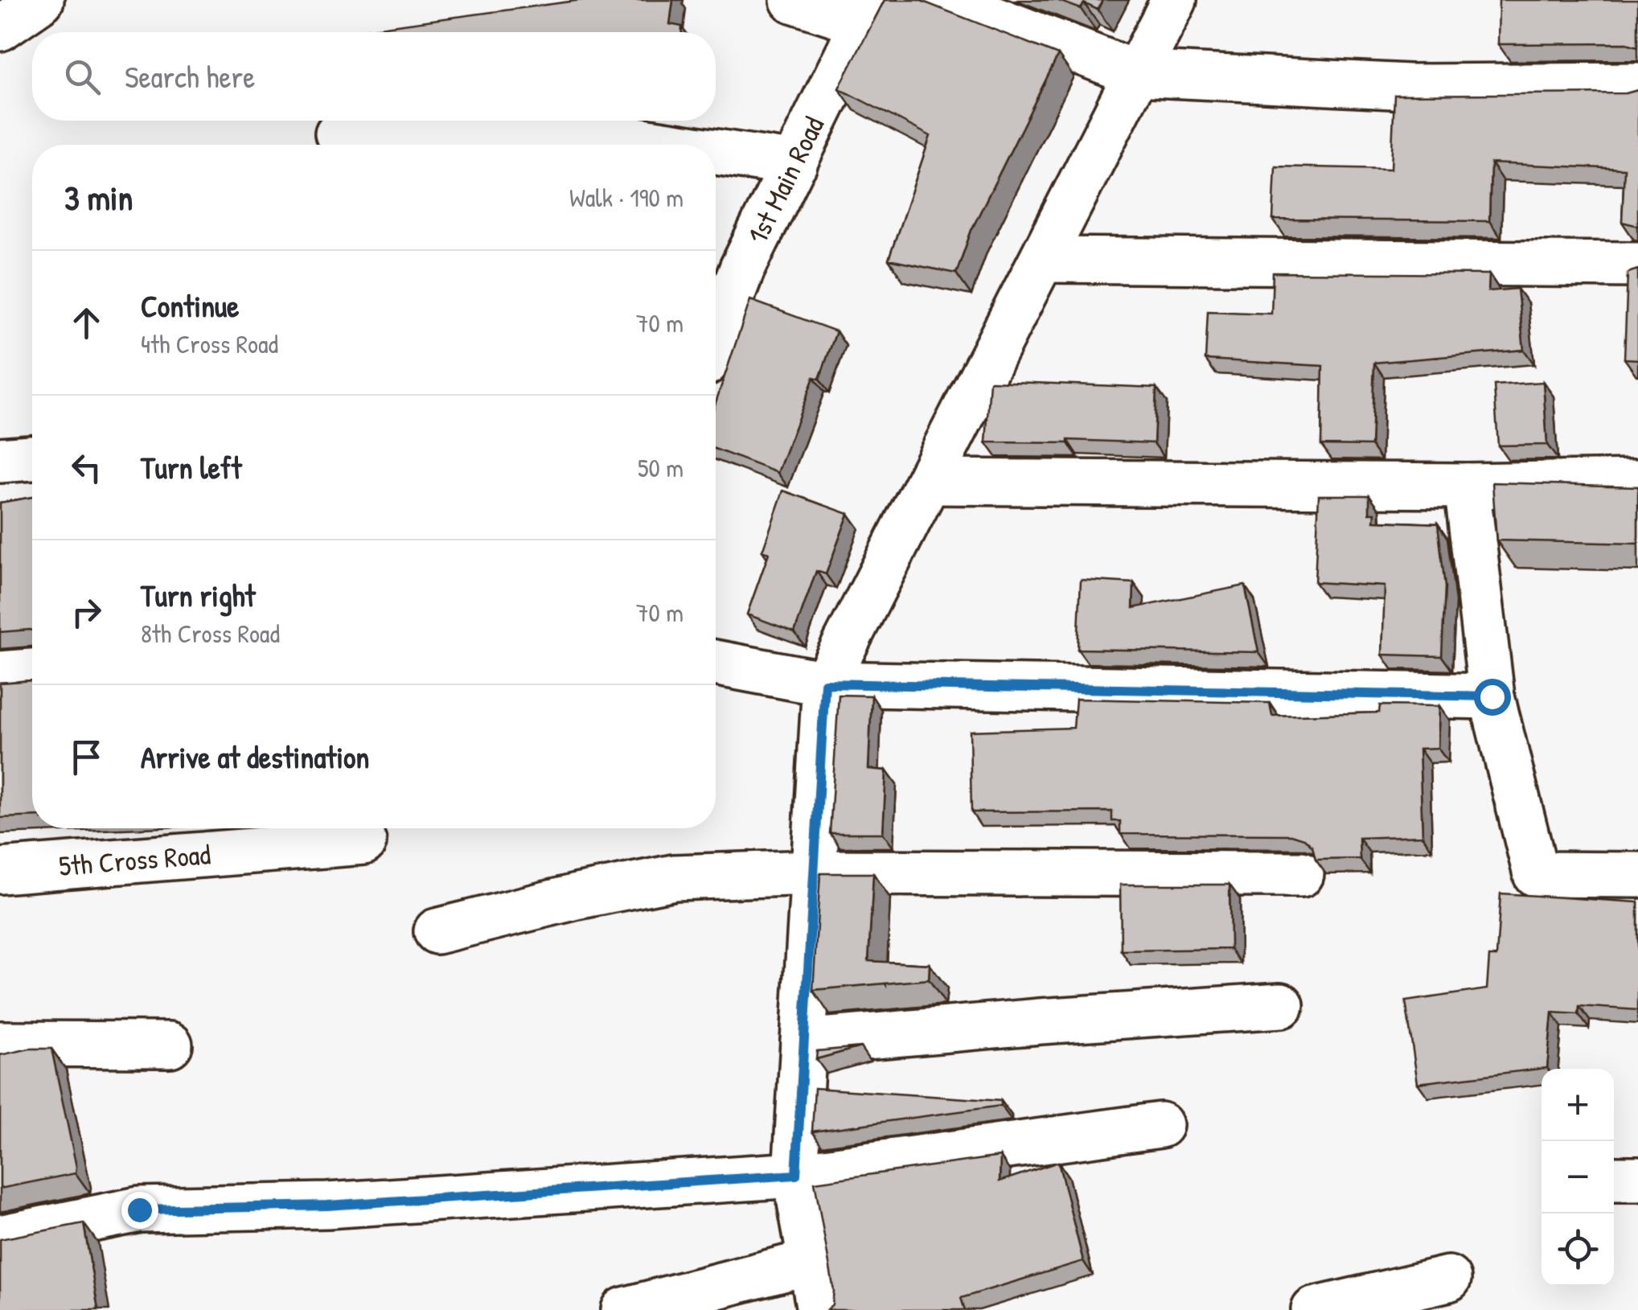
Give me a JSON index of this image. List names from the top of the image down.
{
  "streets": {
    "main road": ["1st Main Road", "5th Cross Road"]
  },
  "page": {
    "search": "Search here",
    "heading": ["3 min", "Walk · 190 m"],
    "list": [
      ["Continue", "4th Cross Road", "70 m"],
      ["Turn left", "50 m"],
      ["Turn right", "8th Cross Road", "70 m"],
      "Arrive at destination"
    ],
    "map_buttons": ["+", "−"]
  }
}
